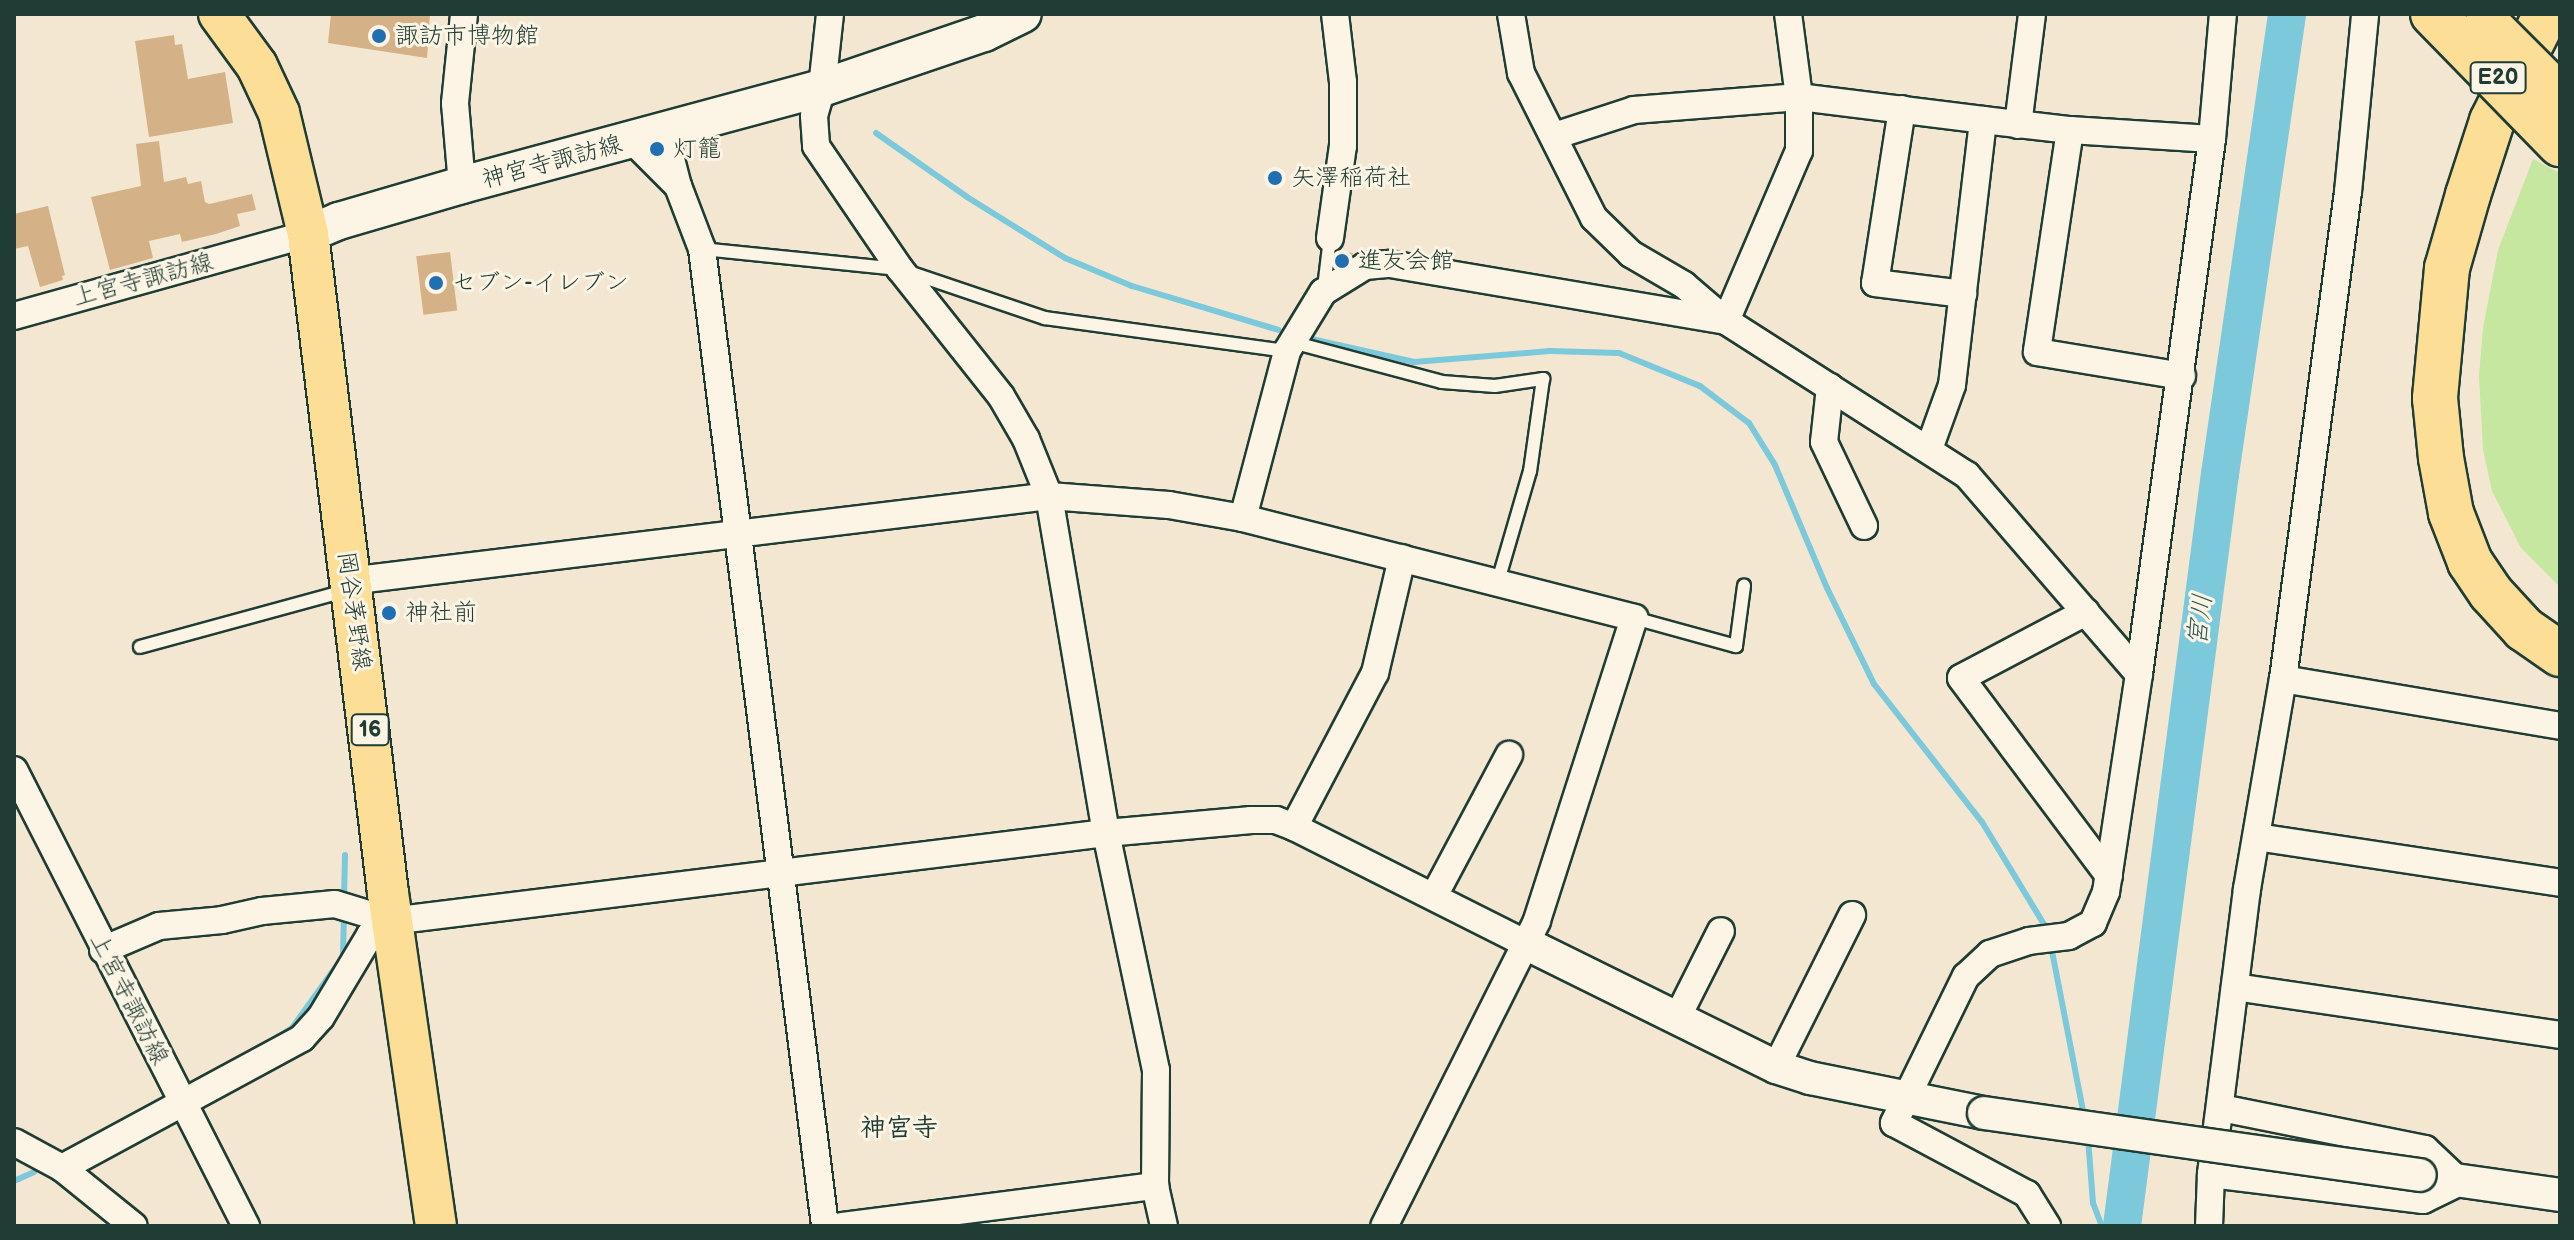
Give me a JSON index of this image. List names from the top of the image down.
{
  "streets": {
    "highway": ["E20"],
    "main road": ["神宮寺諏訪線", "岡谷茅野線", "16"],
    "street": ["上宮寺諏訪線"]
  },
  "crossings": [
    ["神宮寺諏訪線", "上宮寺諏訪線"],
    ["神宮寺諏訪線", "岡谷茅野線"],
    ["上宮寺諏訪線", "岡谷茅野線"]
  ],
  "districts": ["神宮寺"],
  "water": ["宮川"],
  "places": [
    "諏訪市博物館",
    "灯籠",
    "矢澤稲荷社",
    "進友会館",
    "セブン-イレブン",
    "神社前"
  ]
}
